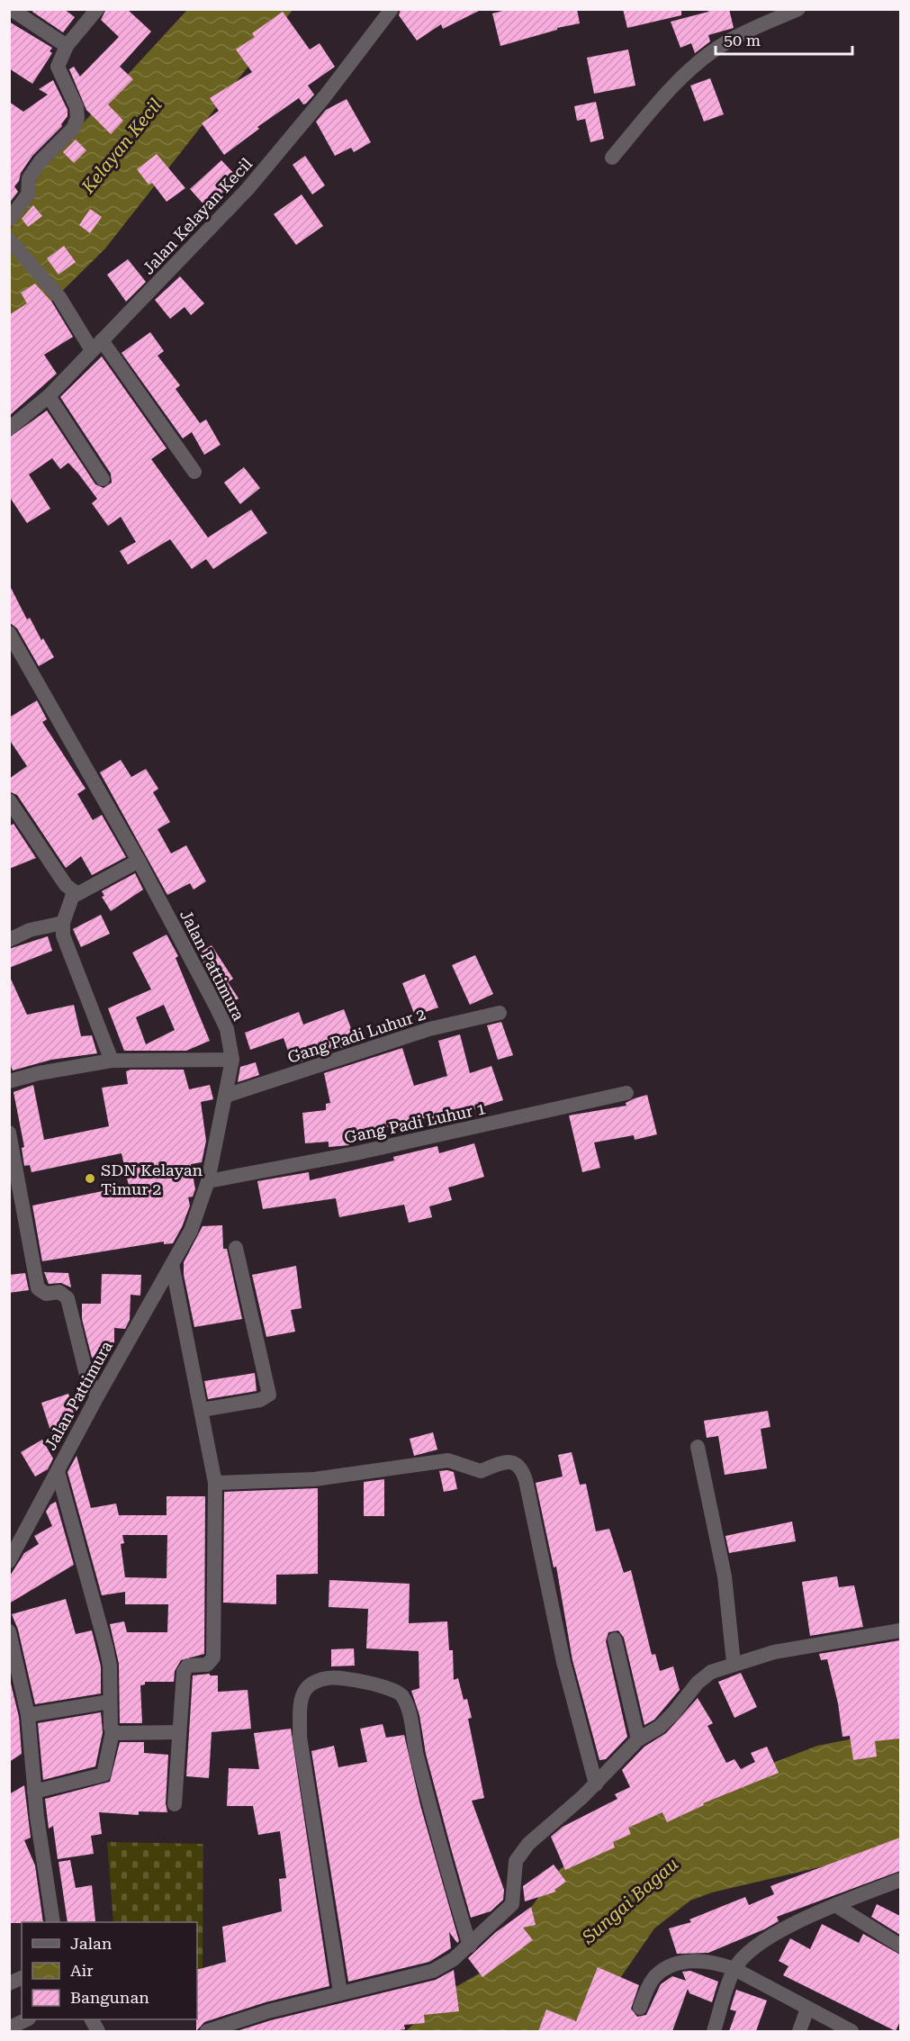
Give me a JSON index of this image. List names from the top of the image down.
{
  "streets": {
    "street": [
      "Jalan Kelayan Kecil",
      "Jalan Pattimura",
      "Gang Padi Luhur 2",
      "Gang Padi Luhur 1"
    ]
  },
  "crossings": [
    ["Jalan Pattimura", "Gang Padi Luhur 2"],
    ["Jalan Pattimura", "Gang Padi Luhur 1"]
  ],
  "water": ["Kelayan Kecil", "Sungai Bagau"],
  "places": ["SDN Kelayan Timur 2"],
  "legend": ["Jalan", "Air", "Bangunan"],
  "scale_bar": "50 m"
}
